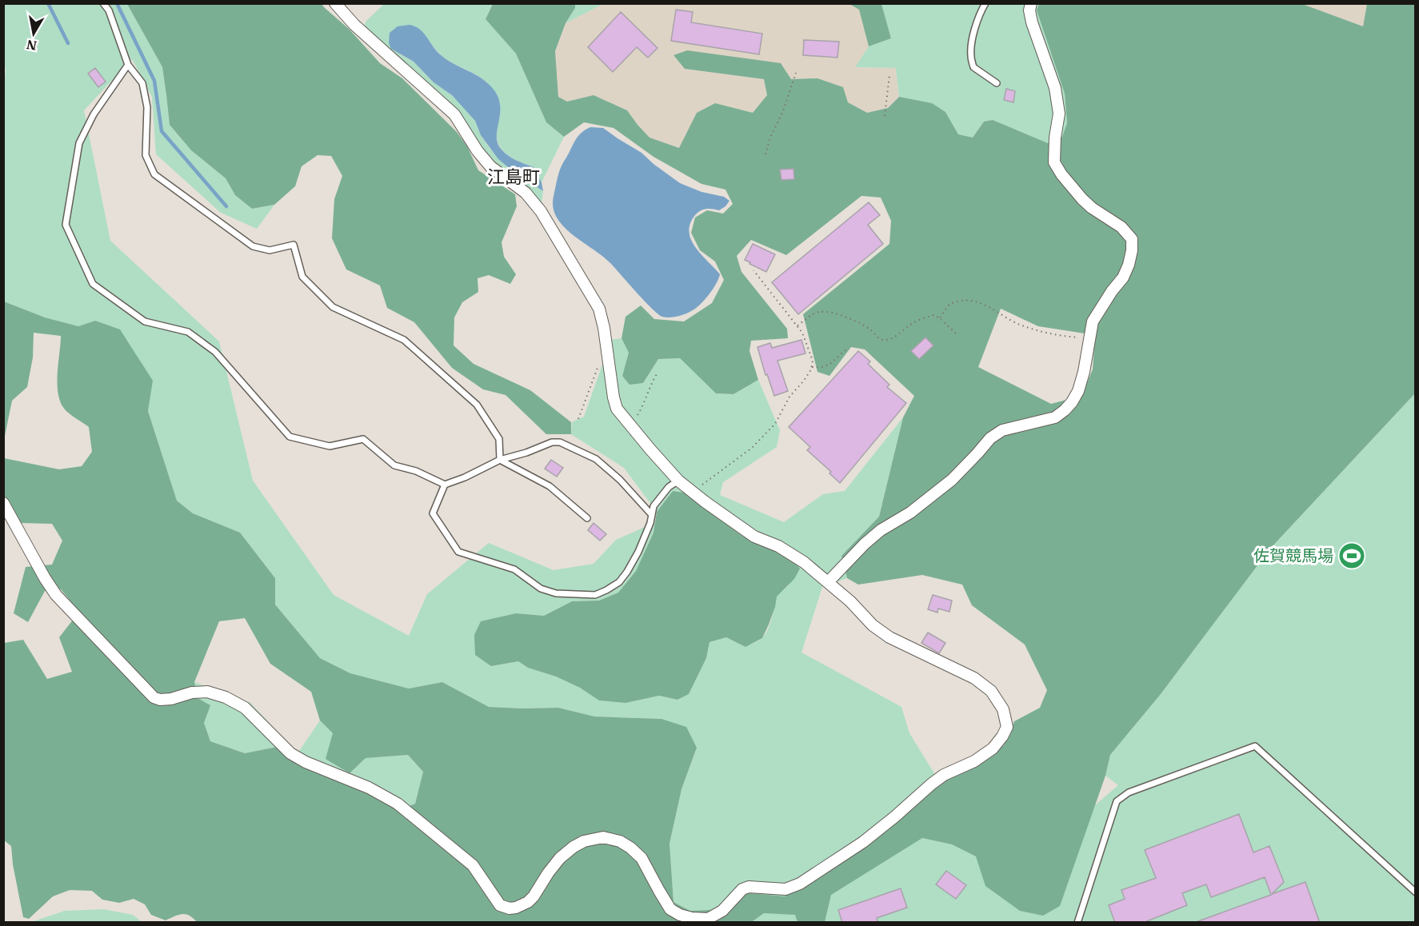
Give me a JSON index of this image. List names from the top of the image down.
{
  "districts": ["江島町"],
  "places": {
    "sports": ["佐賀競馬場"]
  },
  "north": "bottom"
}
